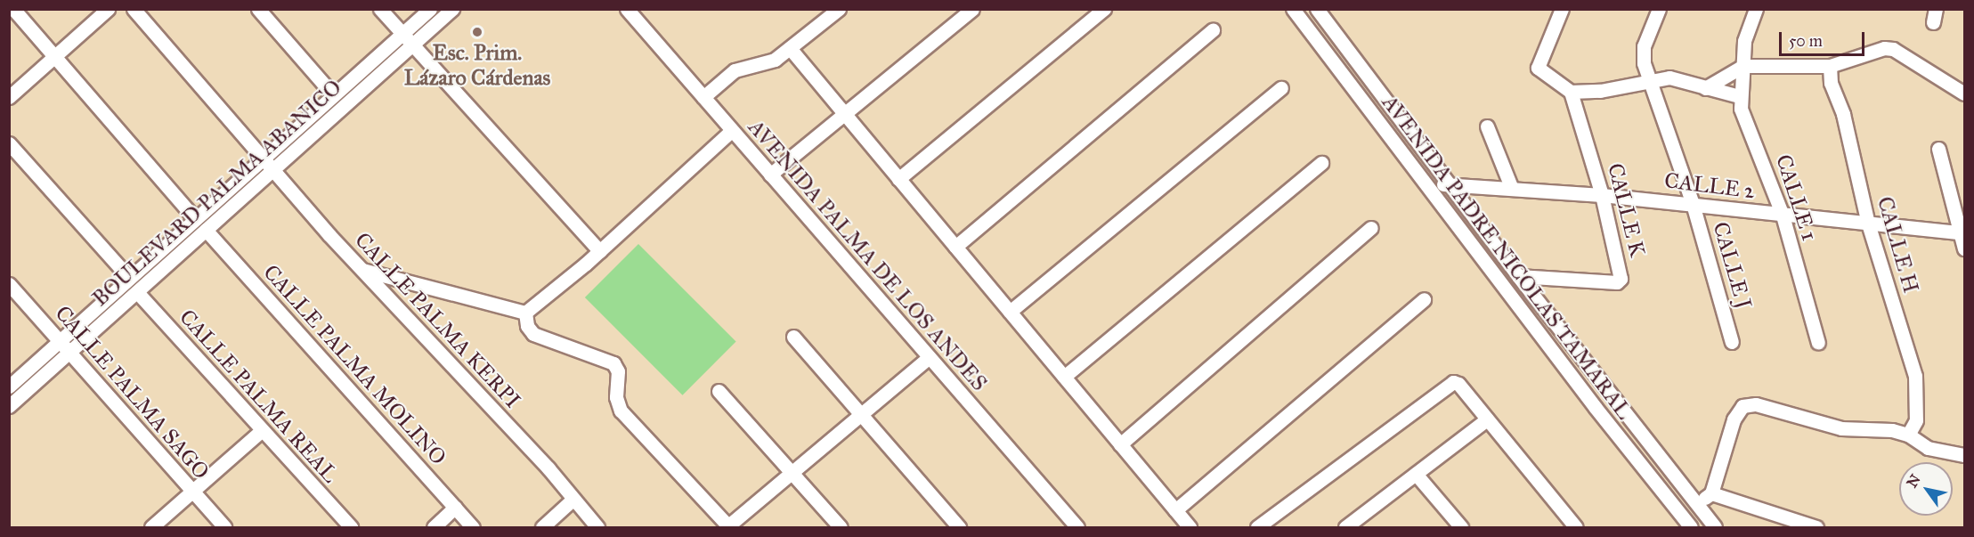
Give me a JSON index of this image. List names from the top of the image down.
{
  "streets": {
    "street": [
      "CALLE 2",
      "BOULEVARD PALMA ABANICO",
      "CALLE 1",
      "CALLE K",
      "CALLE H",
      "AVENIDA PALMA DE LOS ANDES",
      "AVENIDA PADRE NICOLAS TAMARAL",
      "CALLE J",
      "CALLE PALMA KERPI",
      "CALLE PALMA MOLINO",
      "CALLE PALMA SAGO",
      "CALLE PALMA REAL"
    ]
  },
  "crossings": [
    ["CALLE 2", "CALLE 1"],
    ["CALLE 2", "CALLE K"],
    ["CALLE 2", "CALLE H"],
    ["CALLE 2", "AVENIDA PADRE NICOLAS TAMARAL"],
    ["CALLE 2", "CALLE J"],
    ["BOULEVARD PALMA ABANICO", "CALLE PALMA KERPI"],
    ["BOULEVARD PALMA ABANICO", "CALLE PALMA MOLINO"],
    ["BOULEVARD PALMA ABANICO", "CALLE PALMA SAGO"],
    ["BOULEVARD PALMA ABANICO", "CALLE PALMA REAL"],
    ["CALLE K", "AVENIDA PADRE NICOLAS TAMARAL"]
  ],
  "places": ["Esc. Prim. Lázaro Cárdenas"],
  "scale_bar": "50 m",
  "north": "top left"
}
